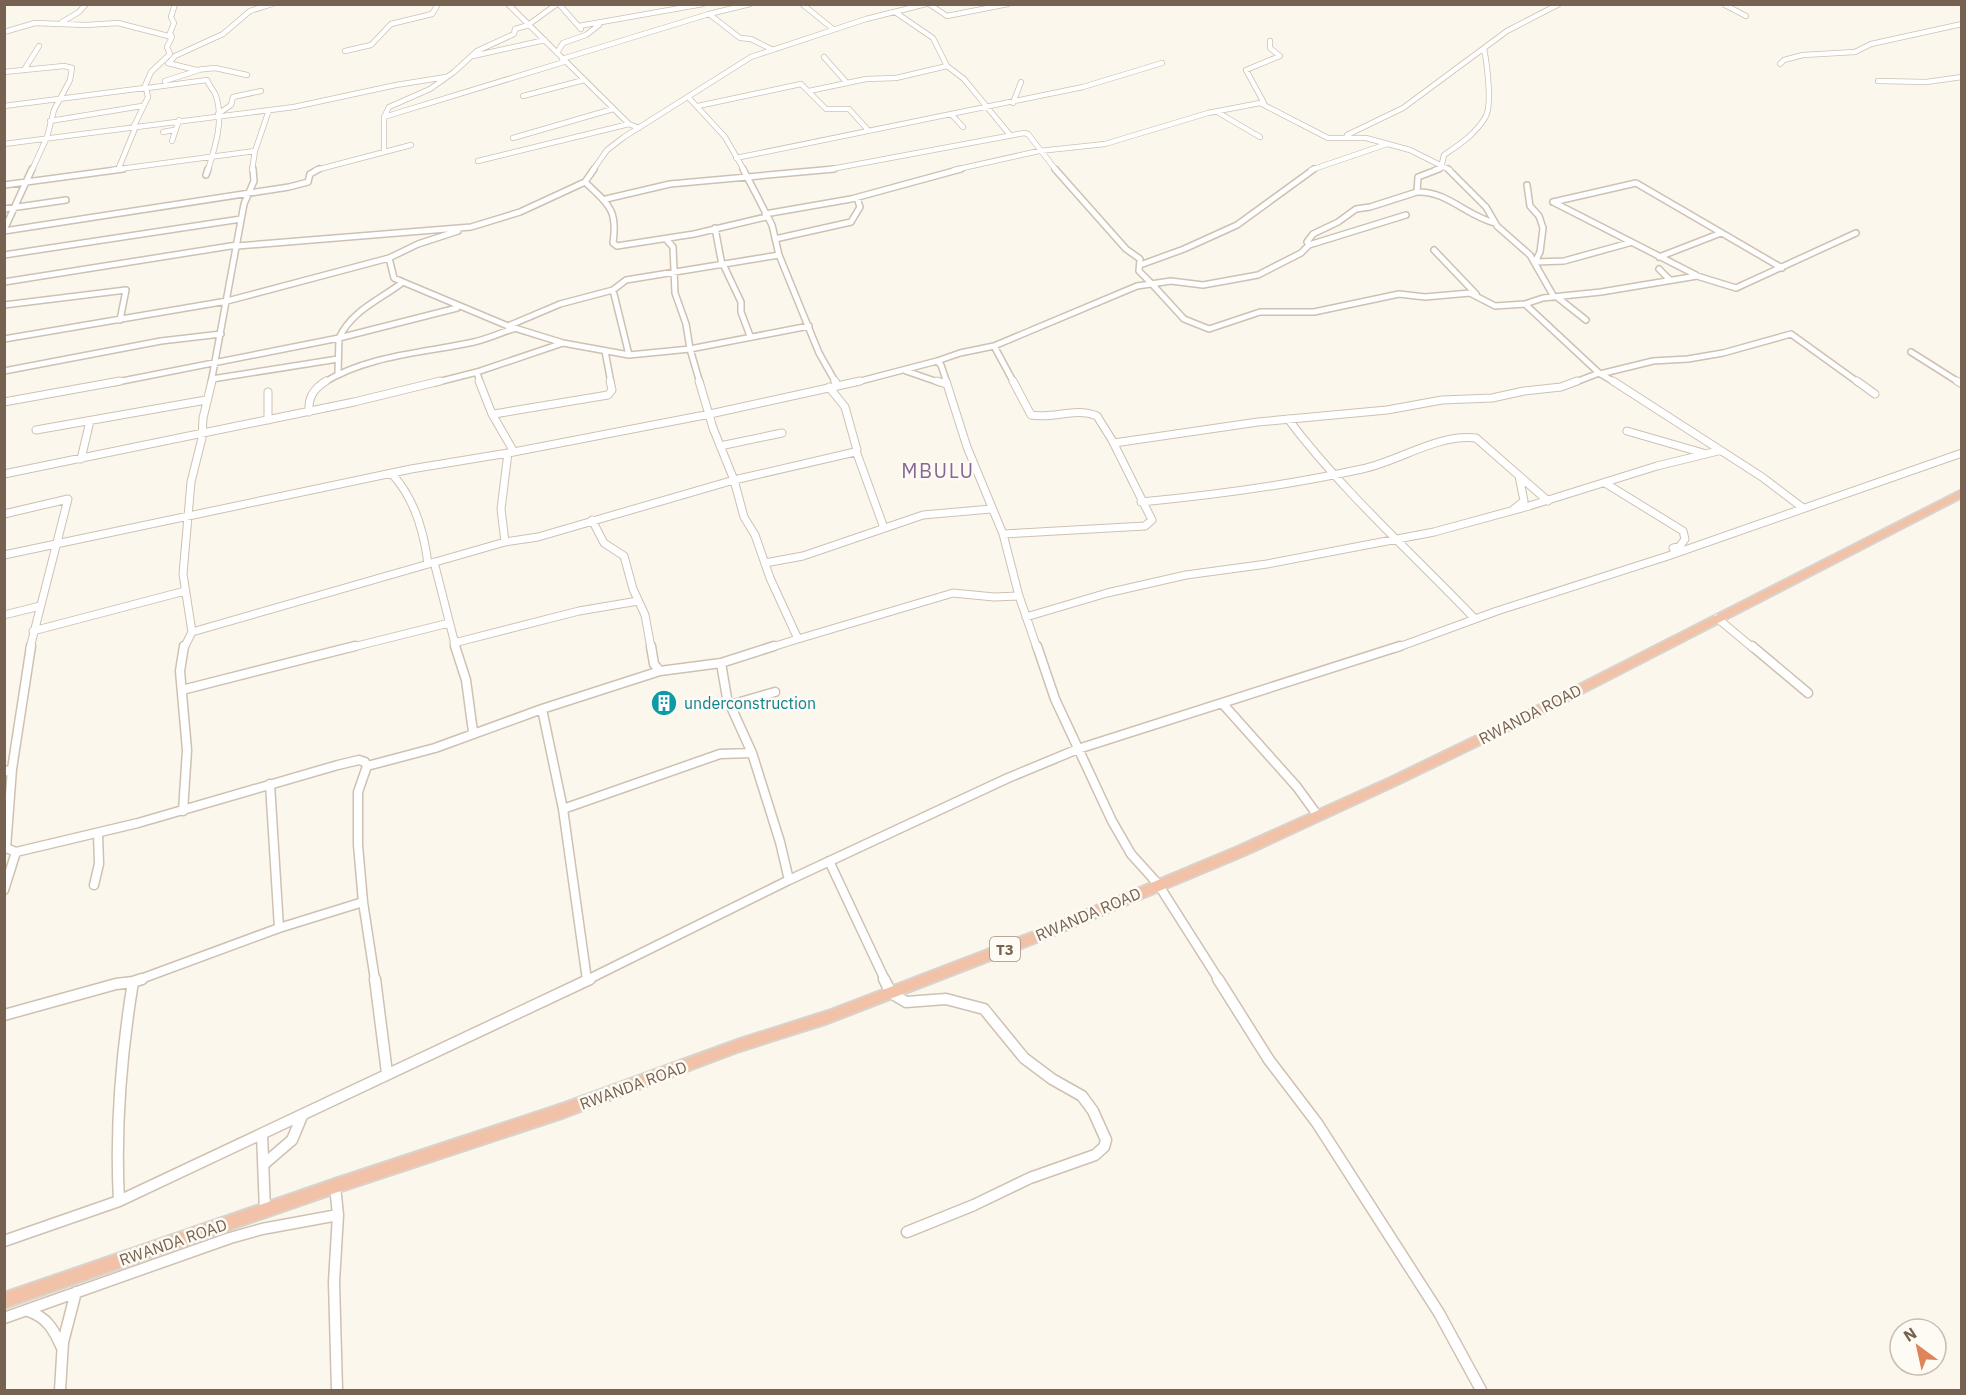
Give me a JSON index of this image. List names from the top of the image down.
{
  "streets": {
    "highway": ["RWANDA ROAD", "T3"]
  },
  "districts": ["MBULU"],
  "places": {
    "building": ["underconstruction"]
  },
  "north": "top left"
}
